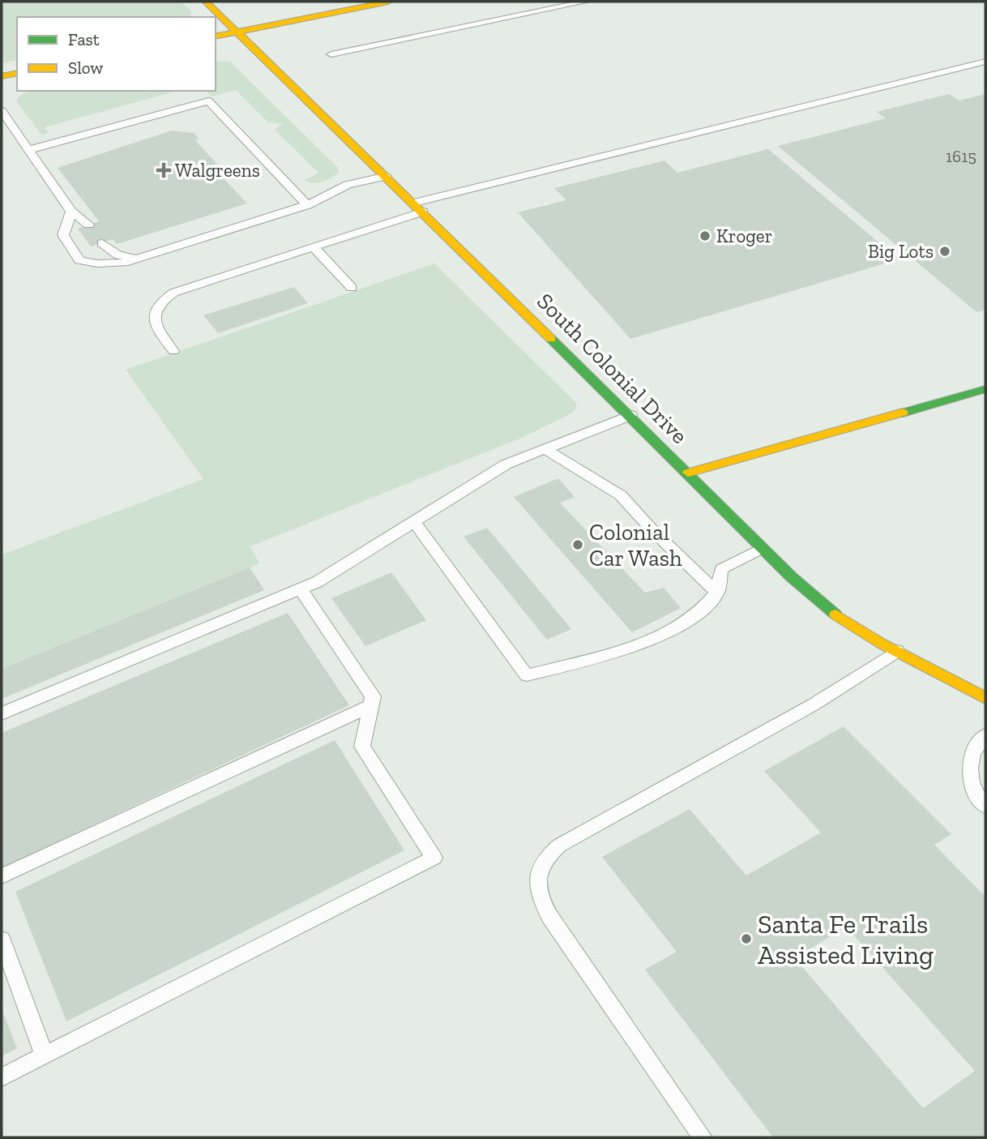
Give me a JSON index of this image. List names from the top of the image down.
{
  "streets": {
    "street": ["South Colonial Drive"]
  },
  "places": {
    "health": ["Walgreens"],
    "other": [
      "Kroger",
      "Big Lots",
      "Colonial Car Wash",
      "Santa Fe Trails Assisted Living"
    ]
  },
  "house_numbers": ["1615"],
  "legend": ["Fast", "Slow"]
}
